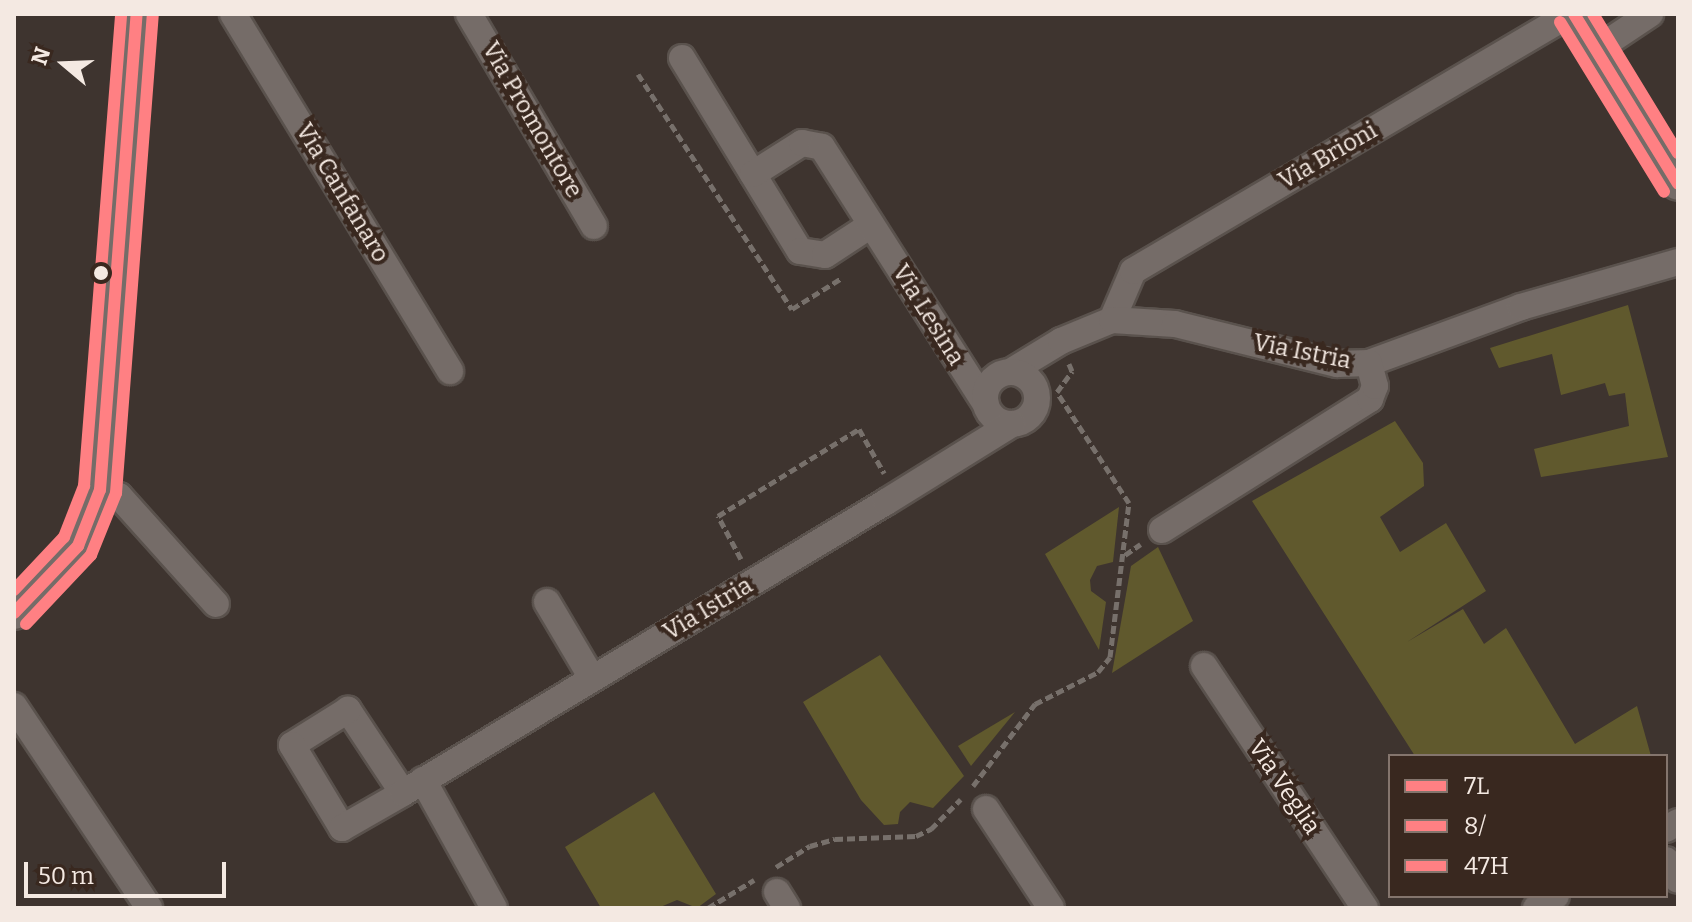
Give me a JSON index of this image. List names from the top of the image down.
{
  "streets": {
    "street": [
      "Via Promontore",
      "Via Brioni",
      "Via Canfanaro",
      "Via Lesina",
      "Via Istria",
      "Via Veglia"
    ]
  },
  "crossings": [
    ["Via Brioni", "Via Istria"],
    ["Via Lesina", "Via Istria"]
  ],
  "lines": ["transit line 7L", "transit line 47H", "transit line 8/"],
  "legend": ["7L", "8/", "47H"],
  "scale_bar": "50 m",
  "north": "left"
}
